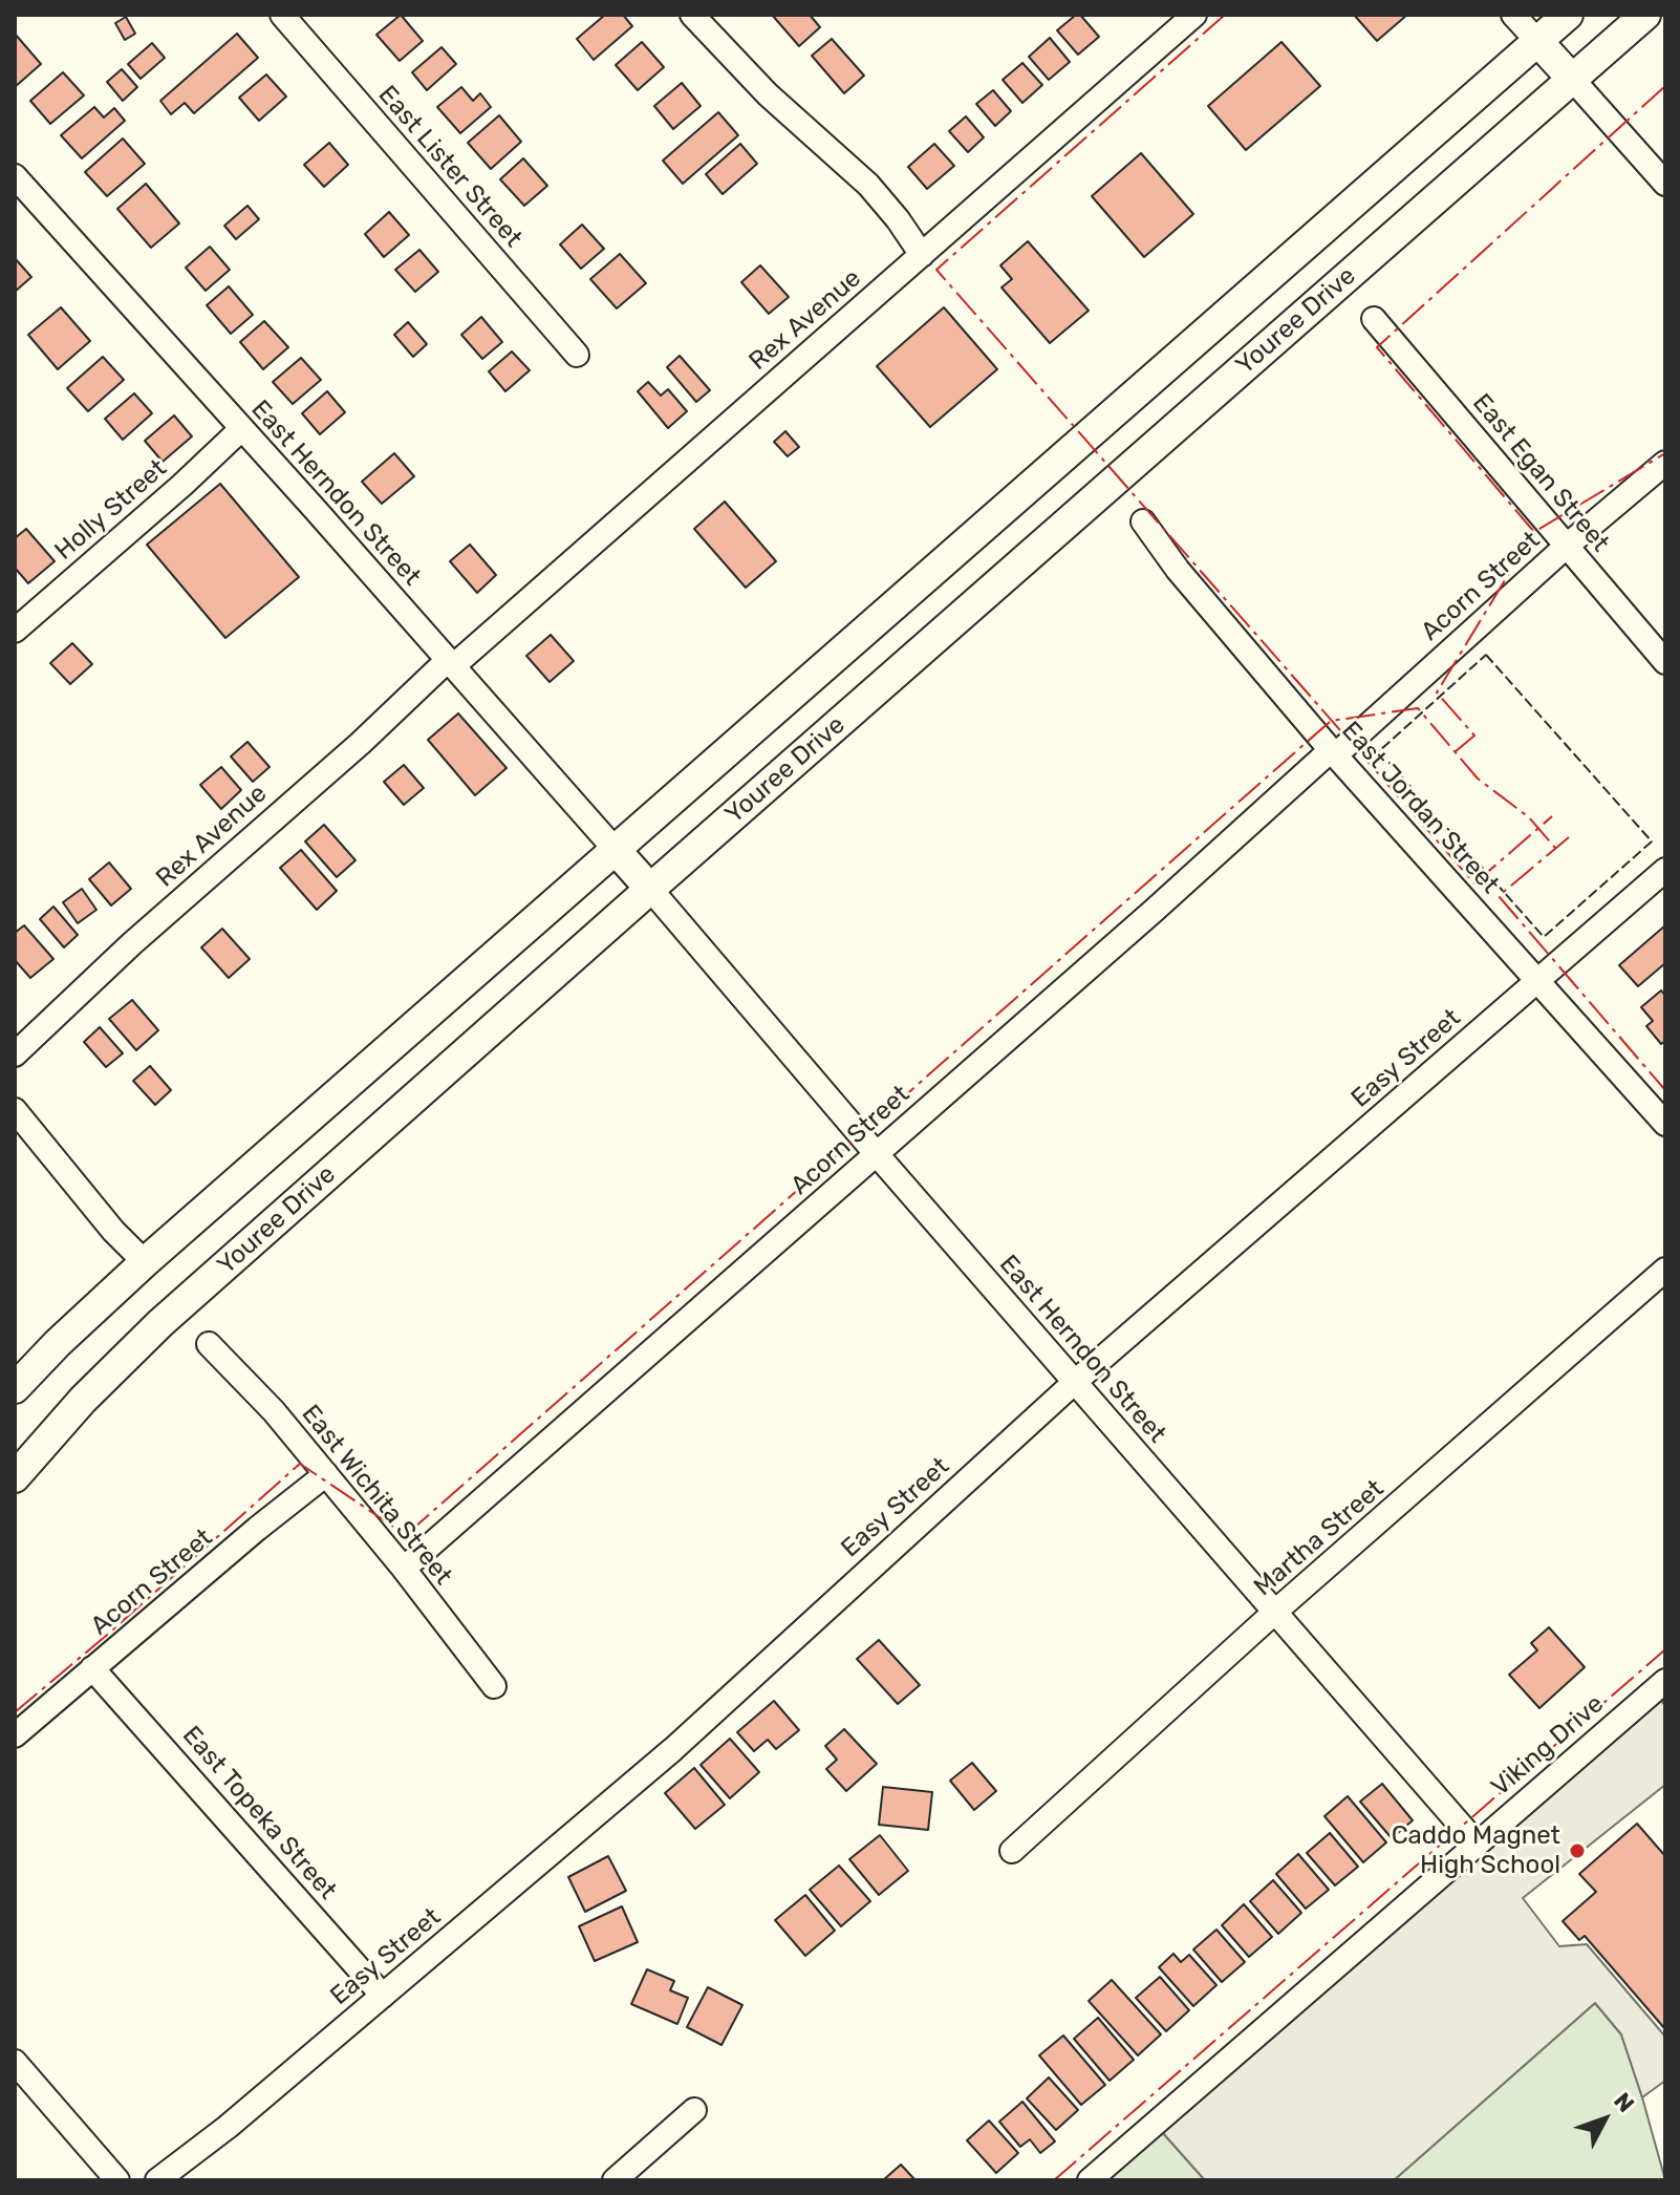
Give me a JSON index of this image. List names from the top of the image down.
{
  "streets": {
    "main road": ["Youree Drive"],
    "street": [
      "East Lister Street",
      "Rex Avenue",
      "East Egan Street",
      "East Herndon Street",
      "Holly Street",
      "Acorn Street",
      "East Jordan Street",
      "Easy Street",
      "East Wichita Street",
      "Martha Street",
      "Viking Drive",
      "East Topeka Street"
    ]
  },
  "crossings": [
    ["Rex Avenue", "East Herndon Street"],
    ["Youree Drive", "East Herndon Street"],
    ["East Egan Street", "Acorn Street"],
    ["East Herndon Street", "Holly Street"],
    ["East Herndon Street", "Acorn Street"],
    ["East Herndon Street", "Easy Street"],
    ["East Herndon Street", "Martha Street"],
    ["East Herndon Street", "Viking Drive"],
    ["Acorn Street", "East Jordan Street"],
    ["Acorn Street", "East Wichita Street"],
    ["Acorn Street", "East Topeka Street"],
    ["East Jordan Street", "Easy Street"],
    ["Easy Street", "East Topeka Street"]
  ],
  "places": ["Caddo Magnet High School"],
  "north": "top right"
}
